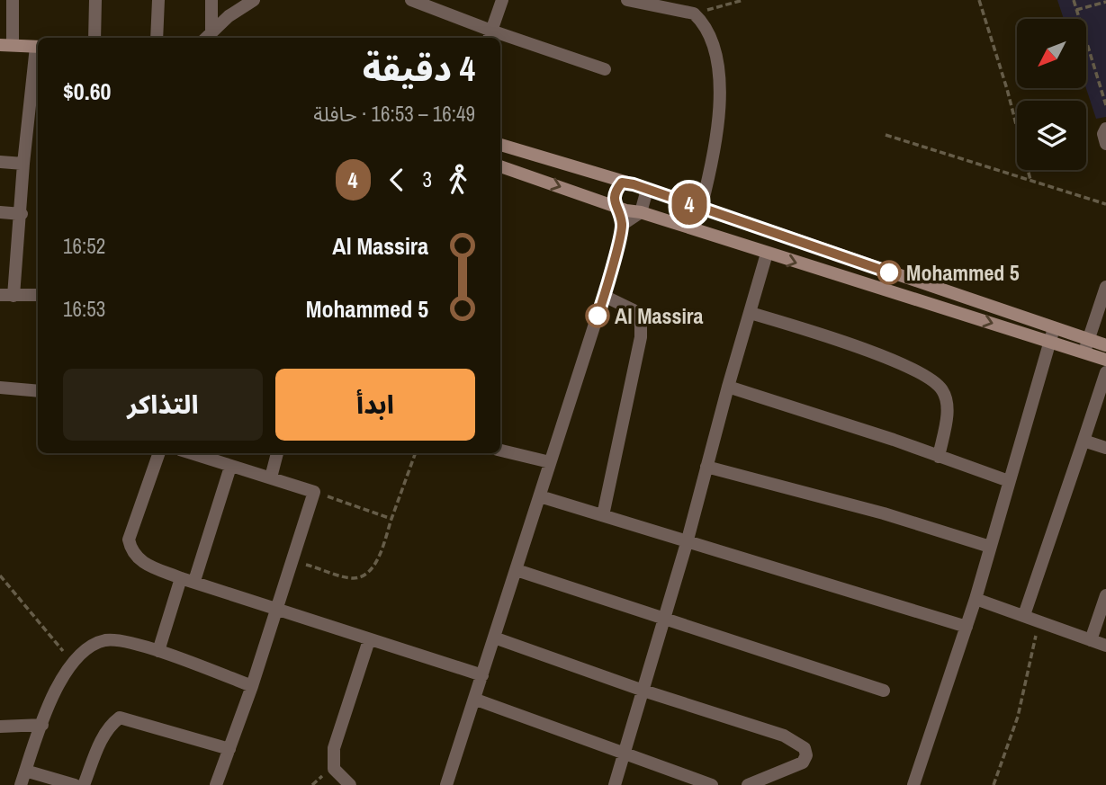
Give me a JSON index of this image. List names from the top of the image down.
{
  "places": ["Mohammed 5", "Al Massira"],
  "lines": ["bus line 4"],
  "north": "bottom left",
  "page": {
    "on_map": "4",
    "heading": ["4 دقيقة", "16:49 – 16:53 · حافلة", "$0.60"],
    "legs": ["3", "4"],
    "list": [
      {
        "name": "Al Massira",
        "value": "16:52"
      },
      {
        "name": "Mohammed 5",
        "value": "16:53"
      }
    ],
    "buttons": ["ابدأ", "التذاكر"]
  }
}
